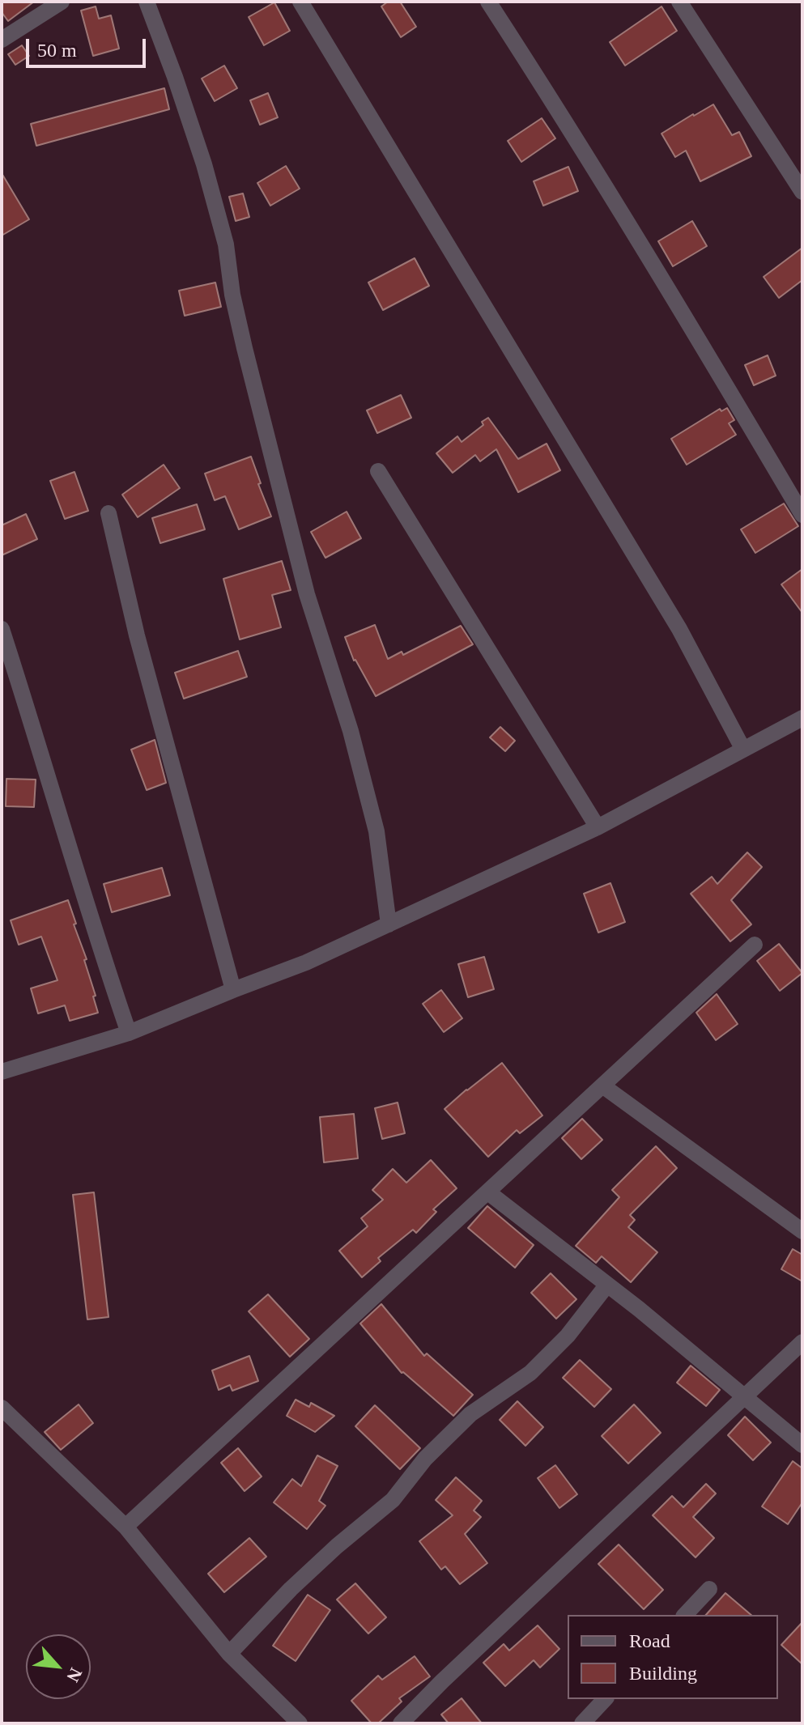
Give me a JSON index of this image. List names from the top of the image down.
{
  "legend": ["Road", "Building"],
  "scale_bar": "50 m",
  "north": "bottom right"
}
